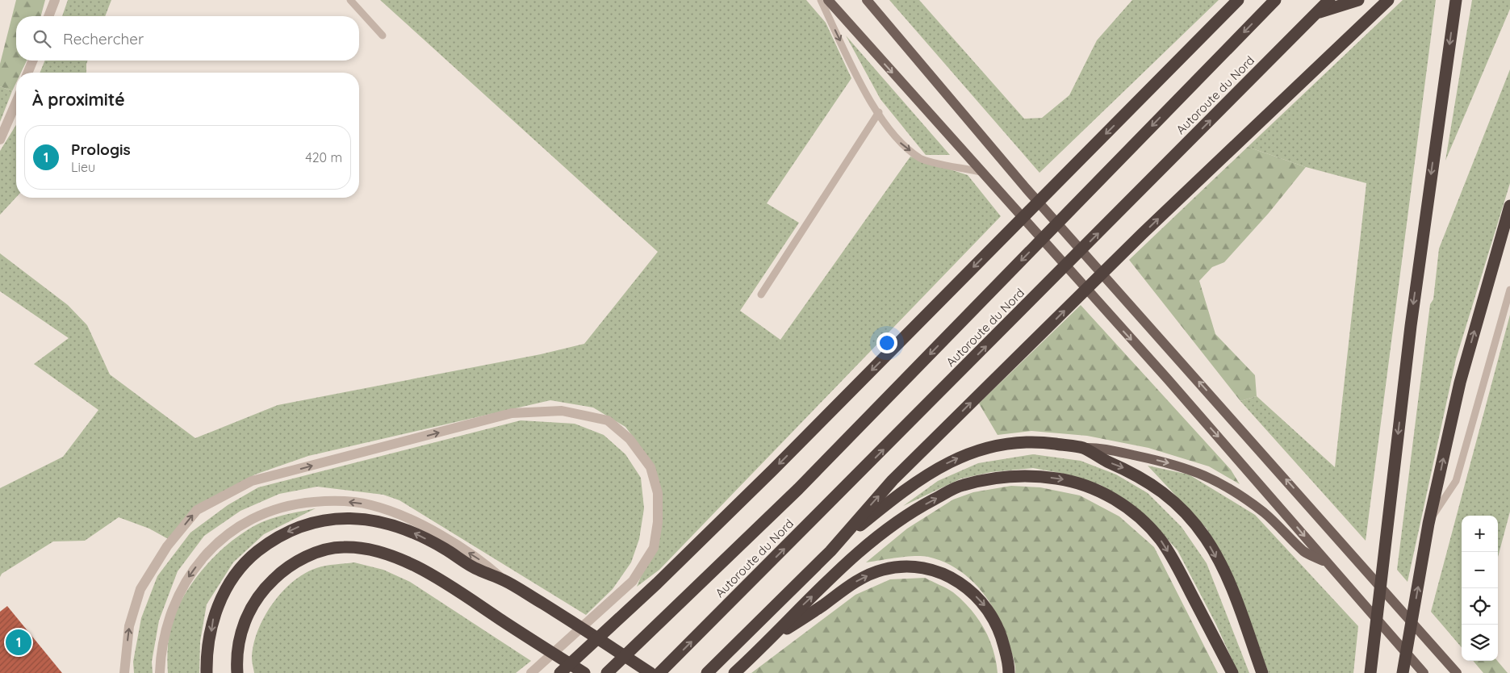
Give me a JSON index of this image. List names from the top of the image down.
{
  "streets": {
    "highway": ["Autoroute du Nord"]
  },
  "page": {
    "search": "Rechercher",
    "heading": "À proximité",
    "list": [
      {
        "mark": "1",
        "name": "Prologis",
        "note": "Lieu",
        "value": "420 m"
      }
    ],
    "map_buttons": ["+", "−"],
    "pins": "1"
  }
}
